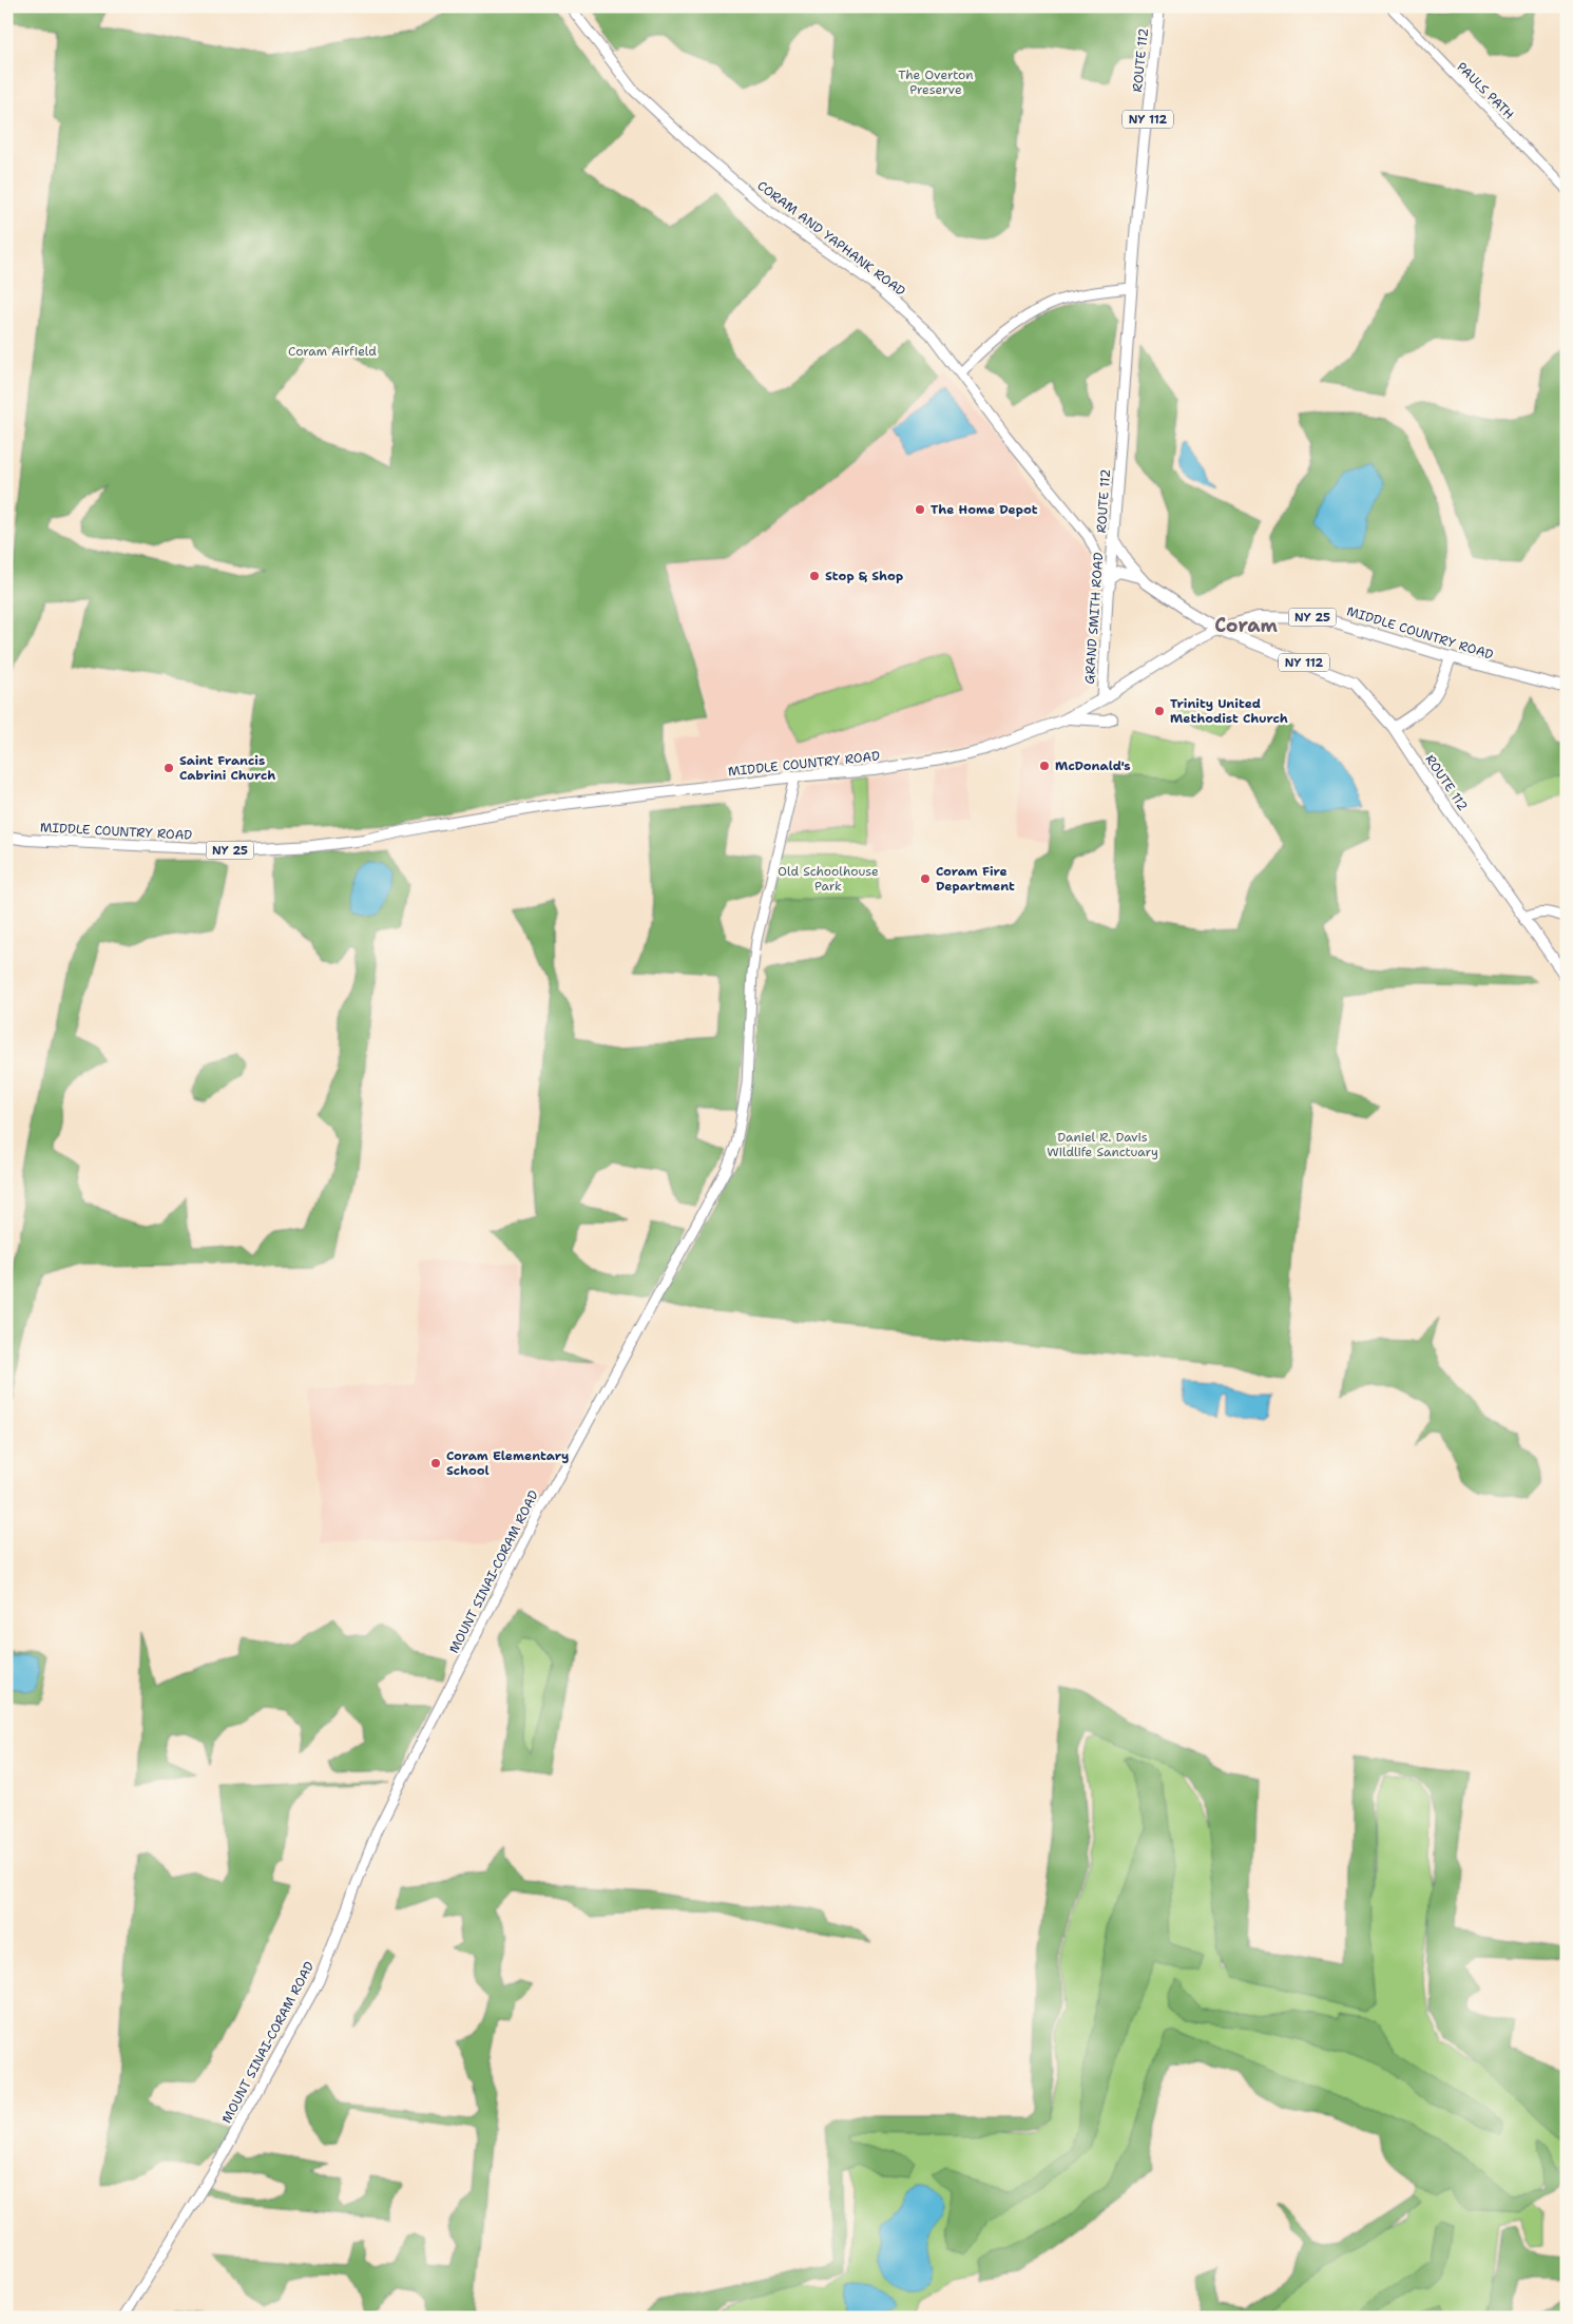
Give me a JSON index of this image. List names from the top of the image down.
{
  "streets": {
    "main road": [
      "ROUTE 112",
      "NY 112",
      "CORAM AND YAPHANK ROAD",
      "NY 25",
      "GRAND SMITH ROAD",
      "MIDDLE COUNTRY ROAD",
      "MOUNT SINAI-CORAM ROAD"
    ],
    "street": ["PAULS PATH"]
  },
  "crossings": [
    ["ROUTE 112", "GRAND SMITH ROAD"],
    ["ROUTE 112", "MIDDLE COUNTRY ROAD"],
    ["CORAM AND YAPHANK ROAD", "GRAND SMITH ROAD"],
    ["GRAND SMITH ROAD", "MIDDLE COUNTRY ROAD"],
    ["MIDDLE COUNTRY ROAD", "MOUNT SINAI-CORAM ROAD"]
  ],
  "districts": ["Coram"],
  "parks": [
    "The Overton Preserve",
    "Coram Airfield",
    "Old Schoolhouse Park",
    "Daniel R. Davis Wildlife Sanctuary"
  ],
  "places": [
    "The Home Depot",
    "Stop & Shop",
    "Trinity United Methodist Church",
    "McDonald's",
    "Saint Francis Cabrini Church",
    "Coram Fire Department",
    "Coram Elementary School"
  ]
}
